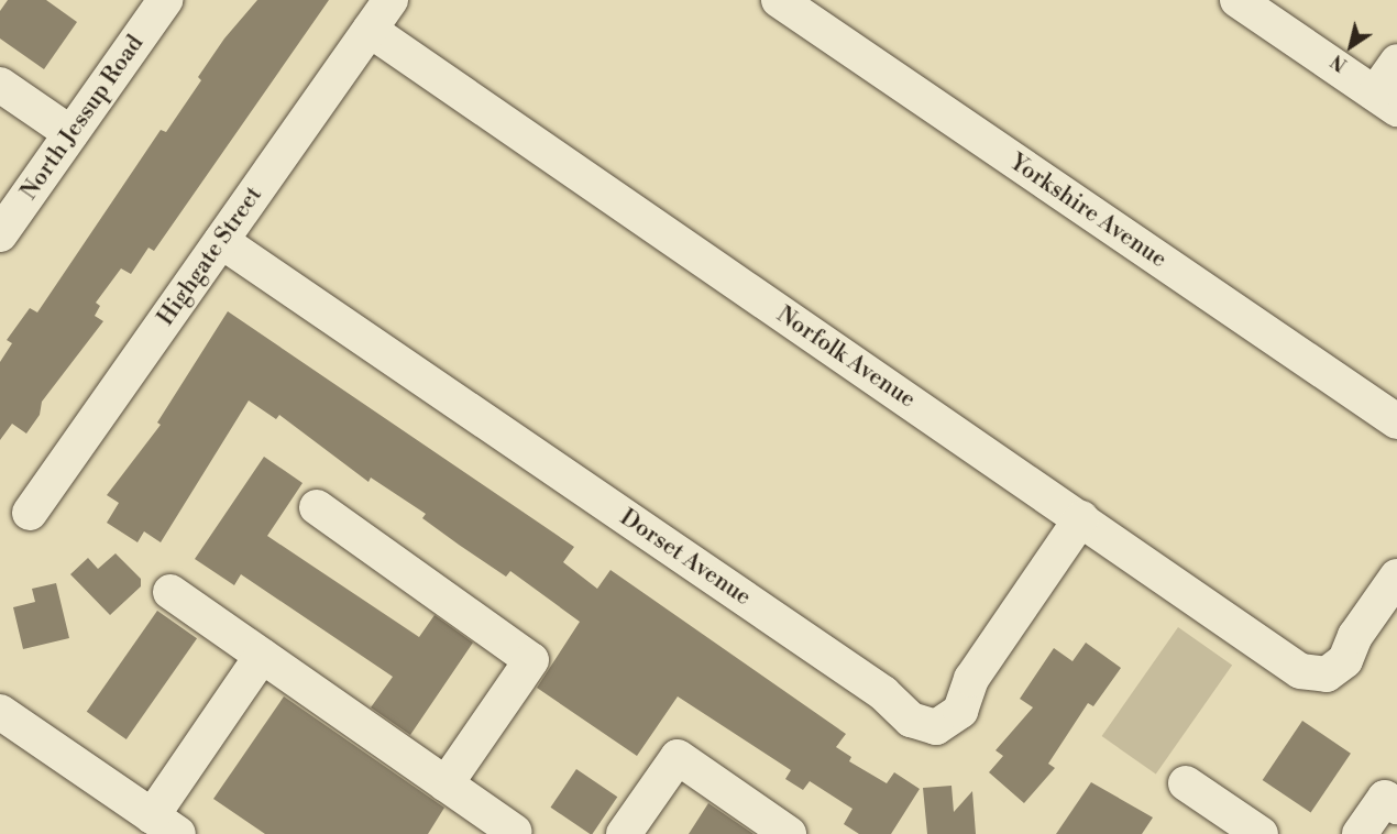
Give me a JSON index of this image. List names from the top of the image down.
{
  "streets": {
    "street": [
      "North Jessup Road",
      "Yorkshire Avenue",
      "Highgate Street",
      "Norfolk Avenue",
      "Dorset Avenue"
    ]
  },
  "crossings": [
    ["Highgate Street", "Norfolk Avenue"],
    ["Highgate Street", "Dorset Avenue"],
    ["Norfolk Avenue", "Dorset Avenue"]
  ],
  "north": "bottom left"
}
